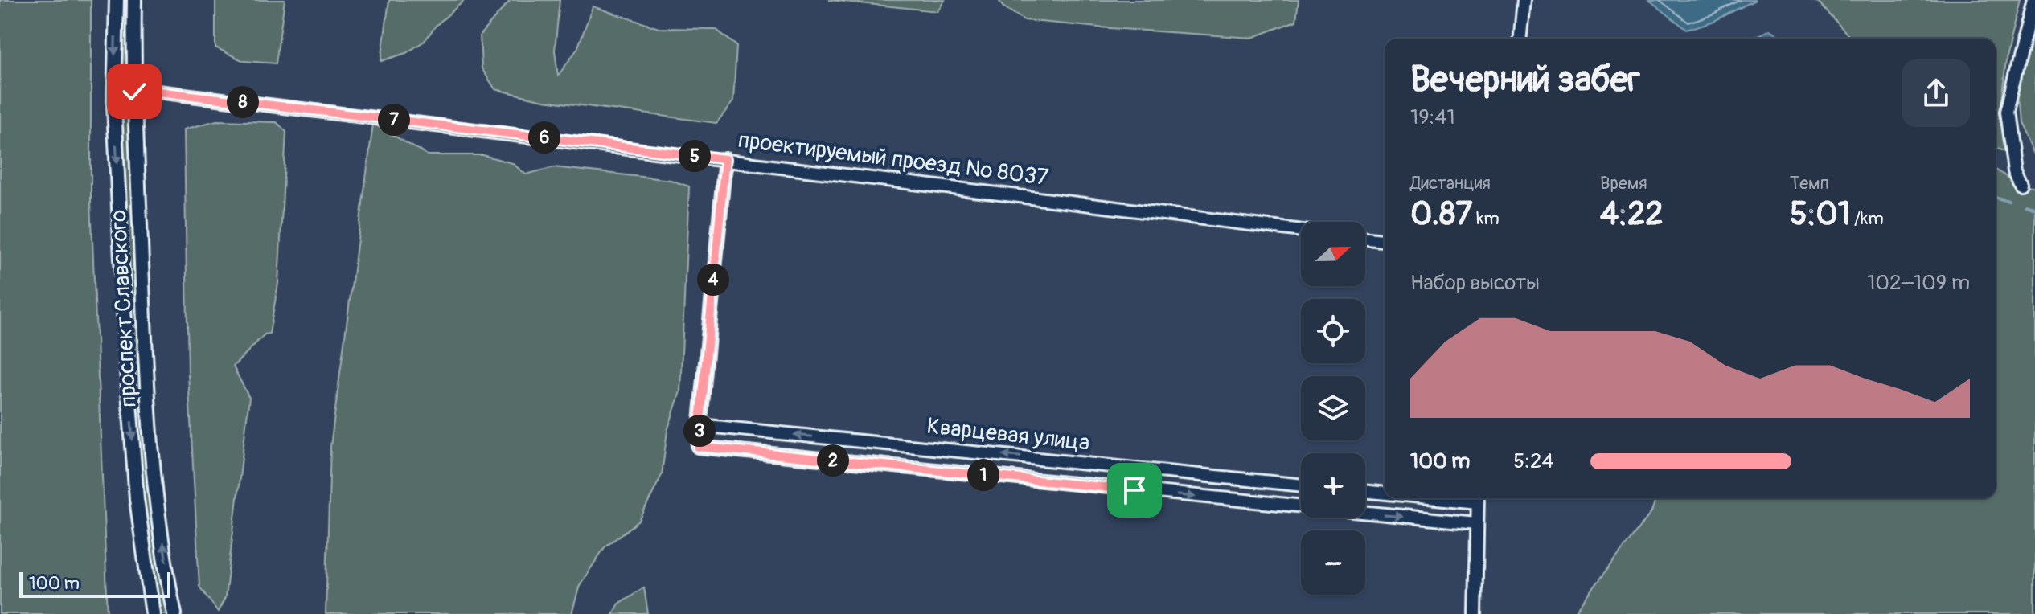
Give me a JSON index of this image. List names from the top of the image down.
{
  "streets": {
    "main road": ["проспект Славского"],
    "street": ["проектируемый проезд № 8037", "Кварцевая улица"]
  },
  "crossings": [
    ["проектируемый проезд № 8037", "проспект Славского"]
  ],
  "scale_bar": "100 m",
  "north": "right",
  "page": {
    "heading": ["Вечерний забег", "19:41"],
    "pins": [
      "8",
      "7",
      "6",
      "5",
      "4",
      "3",
      "2",
      "1"
    ],
    "stats": [
      ["Дистанция", "0.87 km"],
      ["Время", "4:22"],
      ["Темп", "5:01 /km"]
    ],
    "map_buttons": ["+", "−"],
    "chart": ["Набор высоты", "102–109 m"],
    "list": [
      {
        "name": "100 m",
        "note": "5:24"
      }
    ],
    "scale": "100 m"
  }
}
